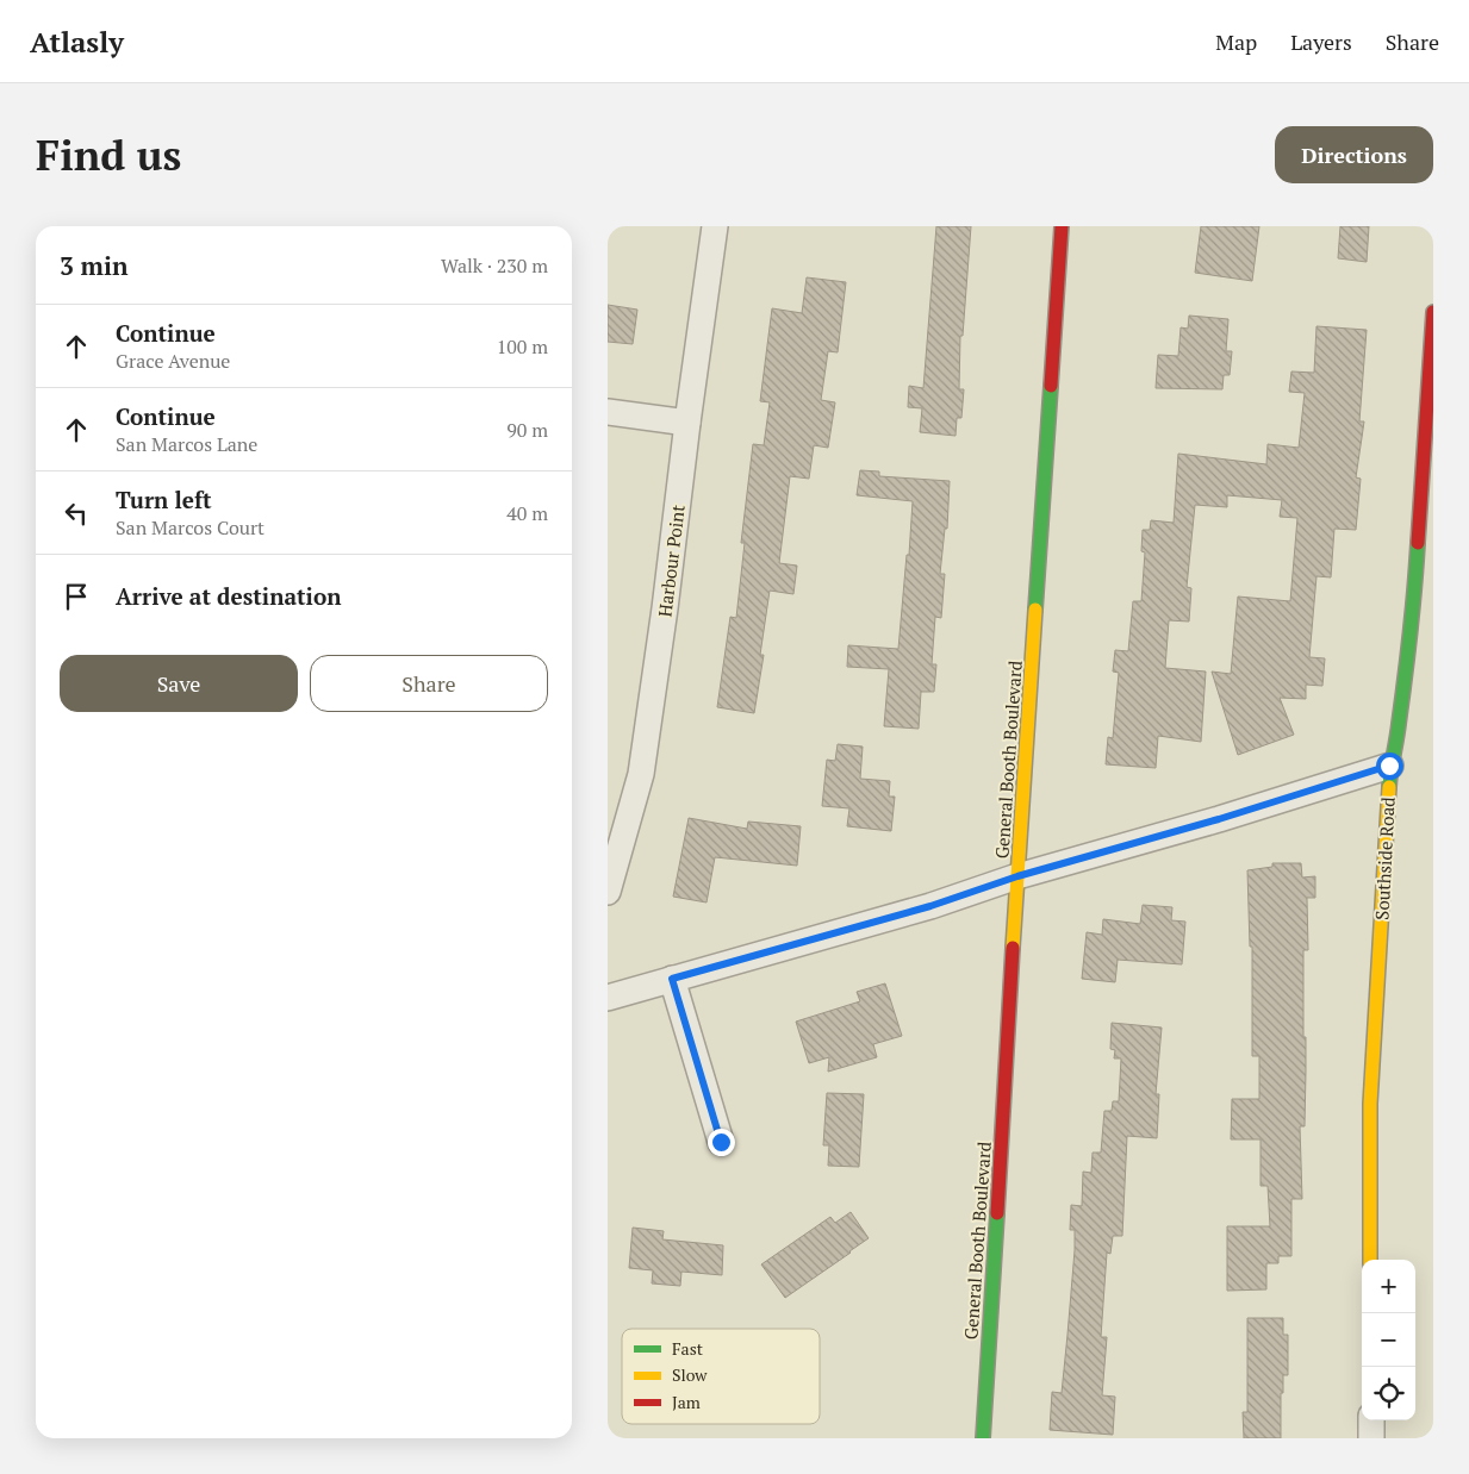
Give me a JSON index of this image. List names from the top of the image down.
{
  "streets": {
    "main road": ["General Booth Boulevard", "Southside Road"],
    "street": ["Harbour Point"]
  },
  "legend": ["Fast", "Slow", "Jam"],
  "page": {
    "header": "Atlasly",
    "nav": ["Map", "Layers", "Share"],
    "buttons": [
      "Directions",
      ["Save", "Share"]
    ],
    "title": "Find us",
    "heading": ["3 min", "Walk · 230 m"],
    "list": [
      ["Continue", "Grace Avenue", "100 m"],
      ["Continue", "San Marcos Lane", "90 m"],
      ["Turn left", "San Marcos Court", "40 m"],
      "Arrive at destination"
    ],
    "map_buttons": ["+", "−"]
  }
}
